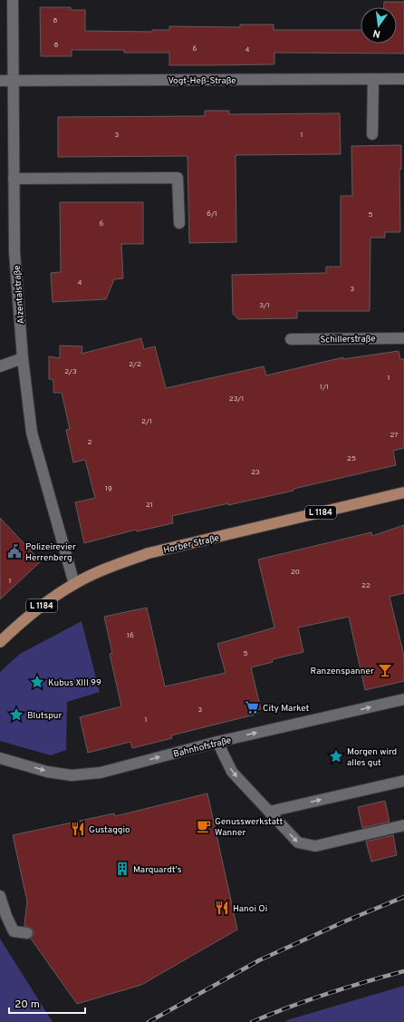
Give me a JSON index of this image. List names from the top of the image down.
{
  "streets": {
    "main road": ["L 1184", "Horber Straße"],
    "street": [
      "Vogt-Heß-Straße",
      "Alzentalstraße",
      "Schillerstraße",
      "Bahnhofstraße"
    ]
  },
  "crossings": [
    ["Vogt-Heß-Straße", "Alzentalstraße"],
    ["Alzentalstraße", "Horber Straße"]
  ],
  "places": {
    "public building": ["Polizeirevier Herrenberg"],
    "bar": ["Ranzenspanner"],
    "place": ["Kubus XIII 99", "Blutspur", "Morgen wird alles gut"],
    "supermarket": ["City Market"],
    "cafe": ["Genusswerkstatt Wanner"],
    "restaurant": ["Gustaggio", "Hanoi Oi"],
    "building": ["Marquardt's"]
  },
  "house_numbers": [
    "8",
    "8",
    "6",
    "4",
    "3",
    "1",
    "6/1",
    "5",
    "6",
    "4",
    "3",
    "3/1",
    "2/2",
    "2/3",
    "1",
    "1/1",
    "23/1",
    "2/1",
    "27",
    "2",
    "25",
    "23",
    "19",
    "21",
    "20",
    "1",
    "22",
    "16",
    "5",
    "3",
    "1"
  ],
  "scale_bar": "20 m",
  "north": "bottom"
}
